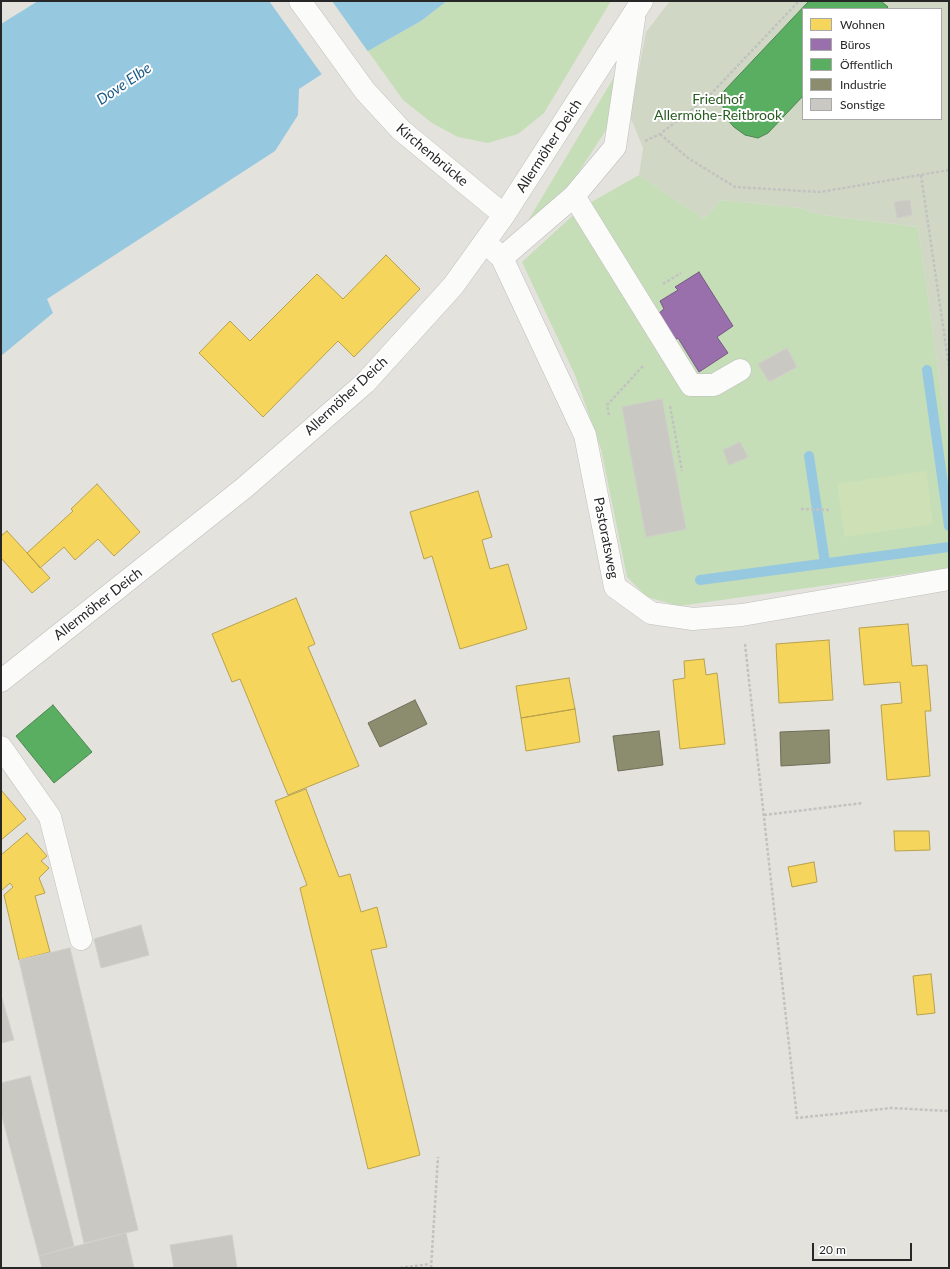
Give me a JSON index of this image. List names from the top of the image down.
{
  "streets": {
    "street": ["Allermöher Deich", "Kirchenbrücke", "Pastoratsweg"]
  },
  "crossings": [
    ["Allermöher Deich", "Kirchenbrücke"],
    ["Allermöher Deich", "Pastoratsweg"]
  ],
  "water": ["Dove Elbe"],
  "parks": ["Friedhof Allermöhe-Reitbrook"],
  "legend": [
    "Wohnen",
    "Büros",
    "Öffentlich",
    "Industrie",
    "Sonstige"
  ],
  "scale_bar": "20 m"
}
